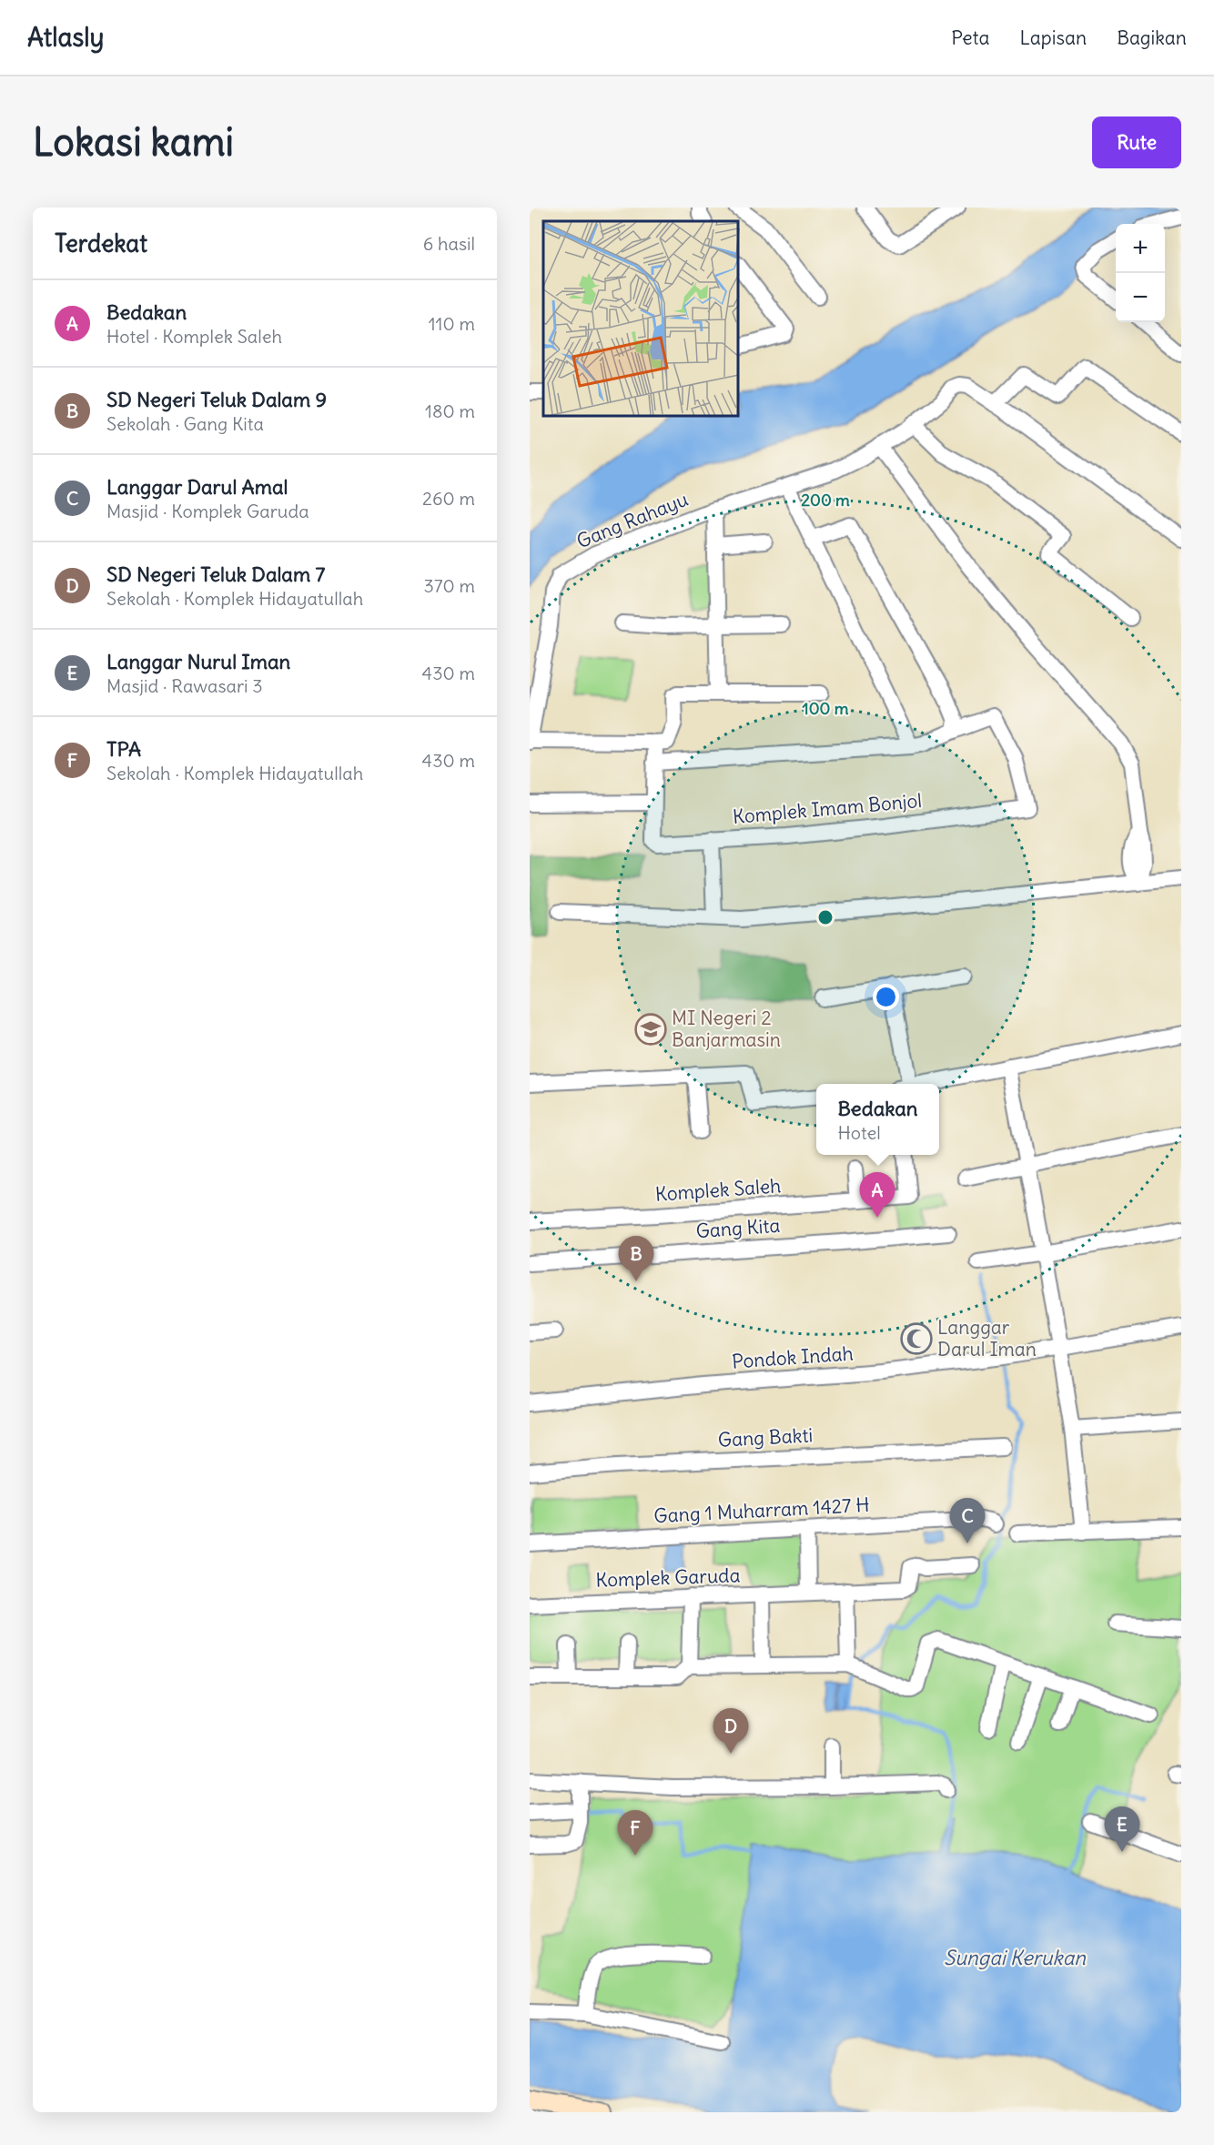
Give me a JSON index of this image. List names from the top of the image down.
{
  "streets": {
    "street": [
      "Gang Rahayu",
      "Komplek Imam Bonjol",
      "Komplek Saleh",
      "Gang Kita",
      "Pondok Indah",
      "Gang Bakti",
      "Gang 1 Muharram 1427 H",
      "Komplek Garuda"
    ]
  },
  "water": ["Sungai Kerukan"],
  "places": {
    "school or university": ["MI Negeri 2 Banjarmasin"],
    "mosque": ["Langgar Darul Iman"]
  },
  "page": {
    "header": "Atlasly",
    "nav": ["Peta", "Lapisan", "Bagikan"],
    "buttons": "Rute",
    "title": "Lokasi kami",
    "heading": ["Terdekat", "6 hasil"],
    "map_buttons": ["+", "−"],
    "list": [
      {
        "mark": "A",
        "name": "Bedakan",
        "note": "Hotel · Komplek Saleh",
        "value": "110 m"
      },
      {
        "mark": "B",
        "name": "SD Negeri Teluk Dalam 9",
        "note": "Sekolah · Gang Kita",
        "value": "180 m"
      },
      {
        "mark": "C",
        "name": "Langgar Darul Amal",
        "note": "Masjid · Komplek Garuda",
        "value": "260 m"
      },
      {
        "mark": "D",
        "name": "SD Negeri Teluk Dalam 7",
        "note": "Sekolah · Komplek Hidayatullah",
        "value": "370 m"
      },
      {
        "mark": "E",
        "name": "Langgar Nurul Iman",
        "note": "Masjid · Rawasari 3",
        "value": "430 m"
      },
      {
        "mark": "F",
        "name": "TPA",
        "note": "Sekolah · Komplek Hidayatullah",
        "value": "430 m"
      }
    ],
    "popup": ["Bedakan", "Hotel"],
    "pins": [
      "A",
      "B",
      "C",
      "D",
      "E",
      "F"
    ]
  },
  "rings": ["200 m", "100 m"]
}
